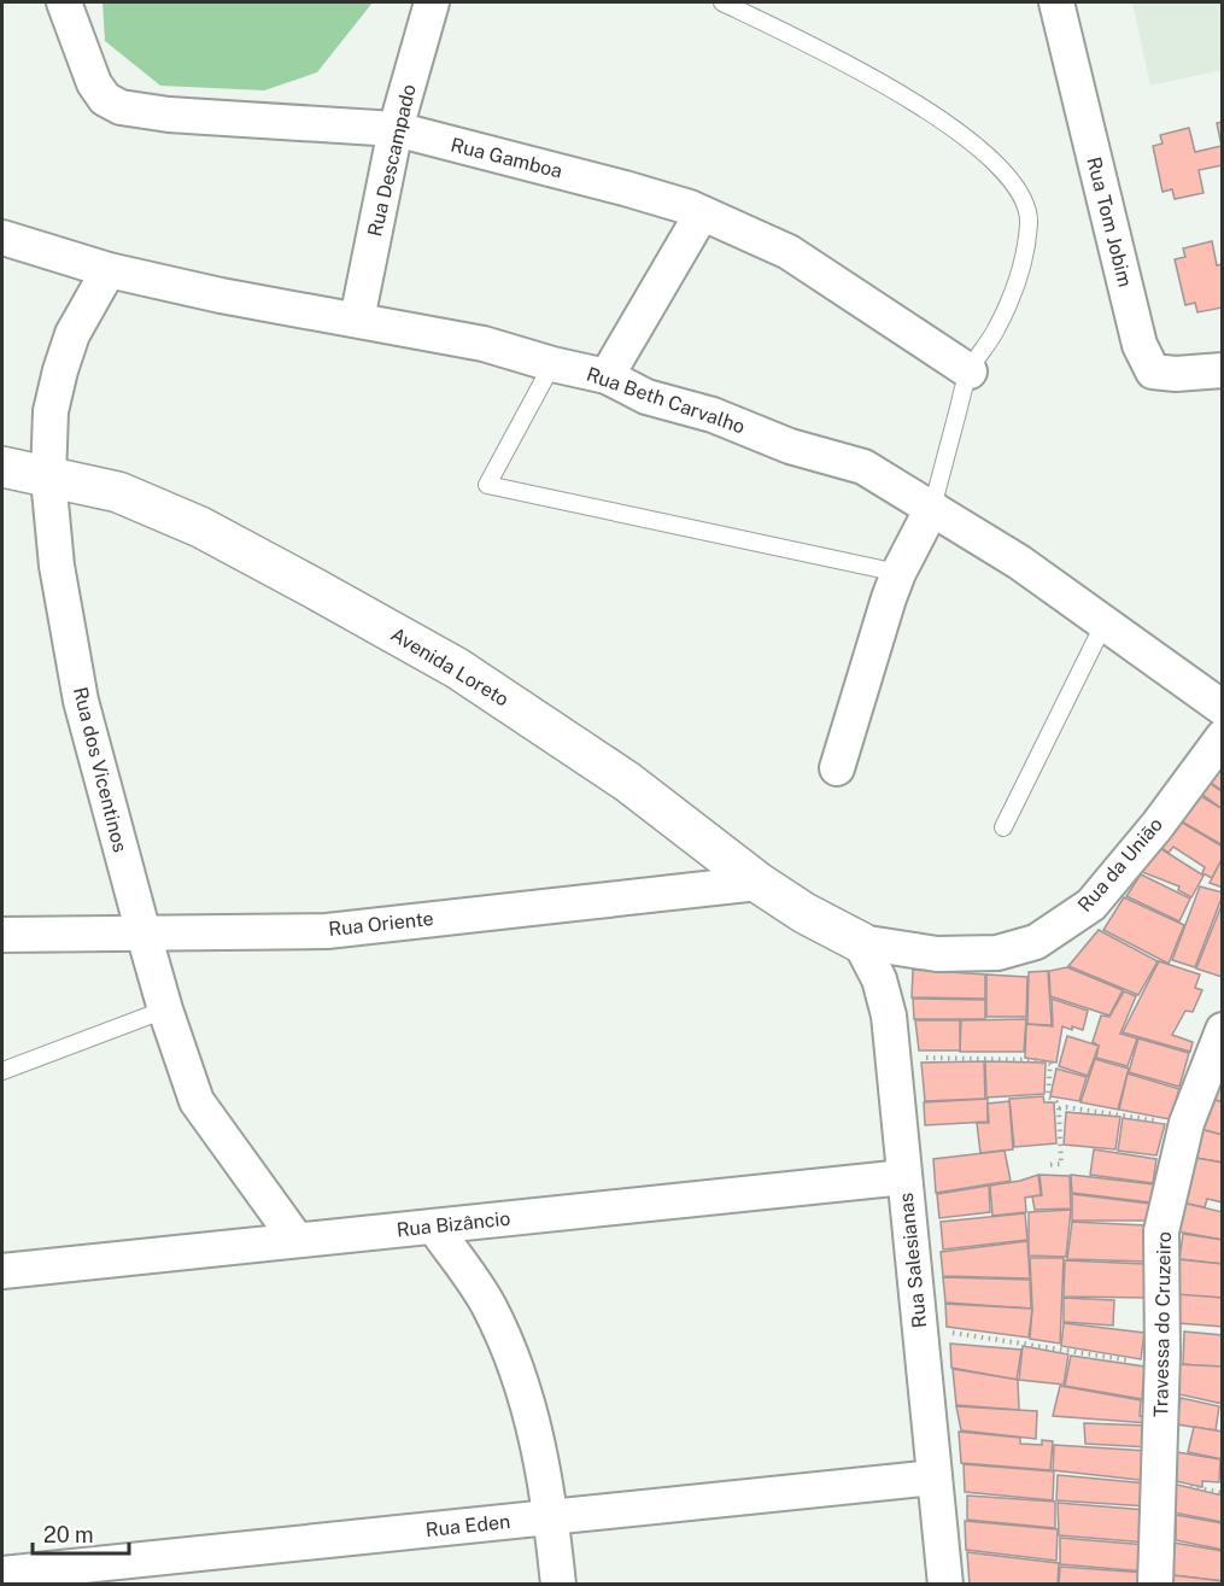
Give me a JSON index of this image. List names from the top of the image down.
{
  "streets": {
    "street": [
      "Rua Gamboa",
      "Rua Descampado",
      "Rua Tom Jobim",
      "Rua Beth Carvalho",
      "Avenida Loreto",
      "Rua dos Vicentinos",
      "Rua da União",
      "Rua Oriente",
      "Rua Bizâncio",
      "Rua Salesianas",
      "Travessa do Cruzeiro",
      "Rua Eden"
    ]
  },
  "crossings": [
    ["Rua Gamboa", "Rua Descampado"],
    ["Rua Descampado", "Rua Beth Carvalho"],
    ["Rua Beth Carvalho", "Rua dos Vicentinos"],
    ["Avenida Loreto", "Rua dos Vicentinos"],
    ["Avenida Loreto", "Rua da União"],
    ["Avenida Loreto", "Rua Oriente"],
    ["Avenida Loreto", "Rua Salesianas"],
    ["Rua dos Vicentinos", "Rua Oriente"],
    ["Rua dos Vicentinos", "Rua Bizâncio"],
    ["Rua da União", "Rua Salesianas"],
    ["Rua Bizâncio", "Rua Salesianas"],
    ["Rua Salesianas", "Rua Eden"]
  ],
  "scale_bar": "20 m"
}
